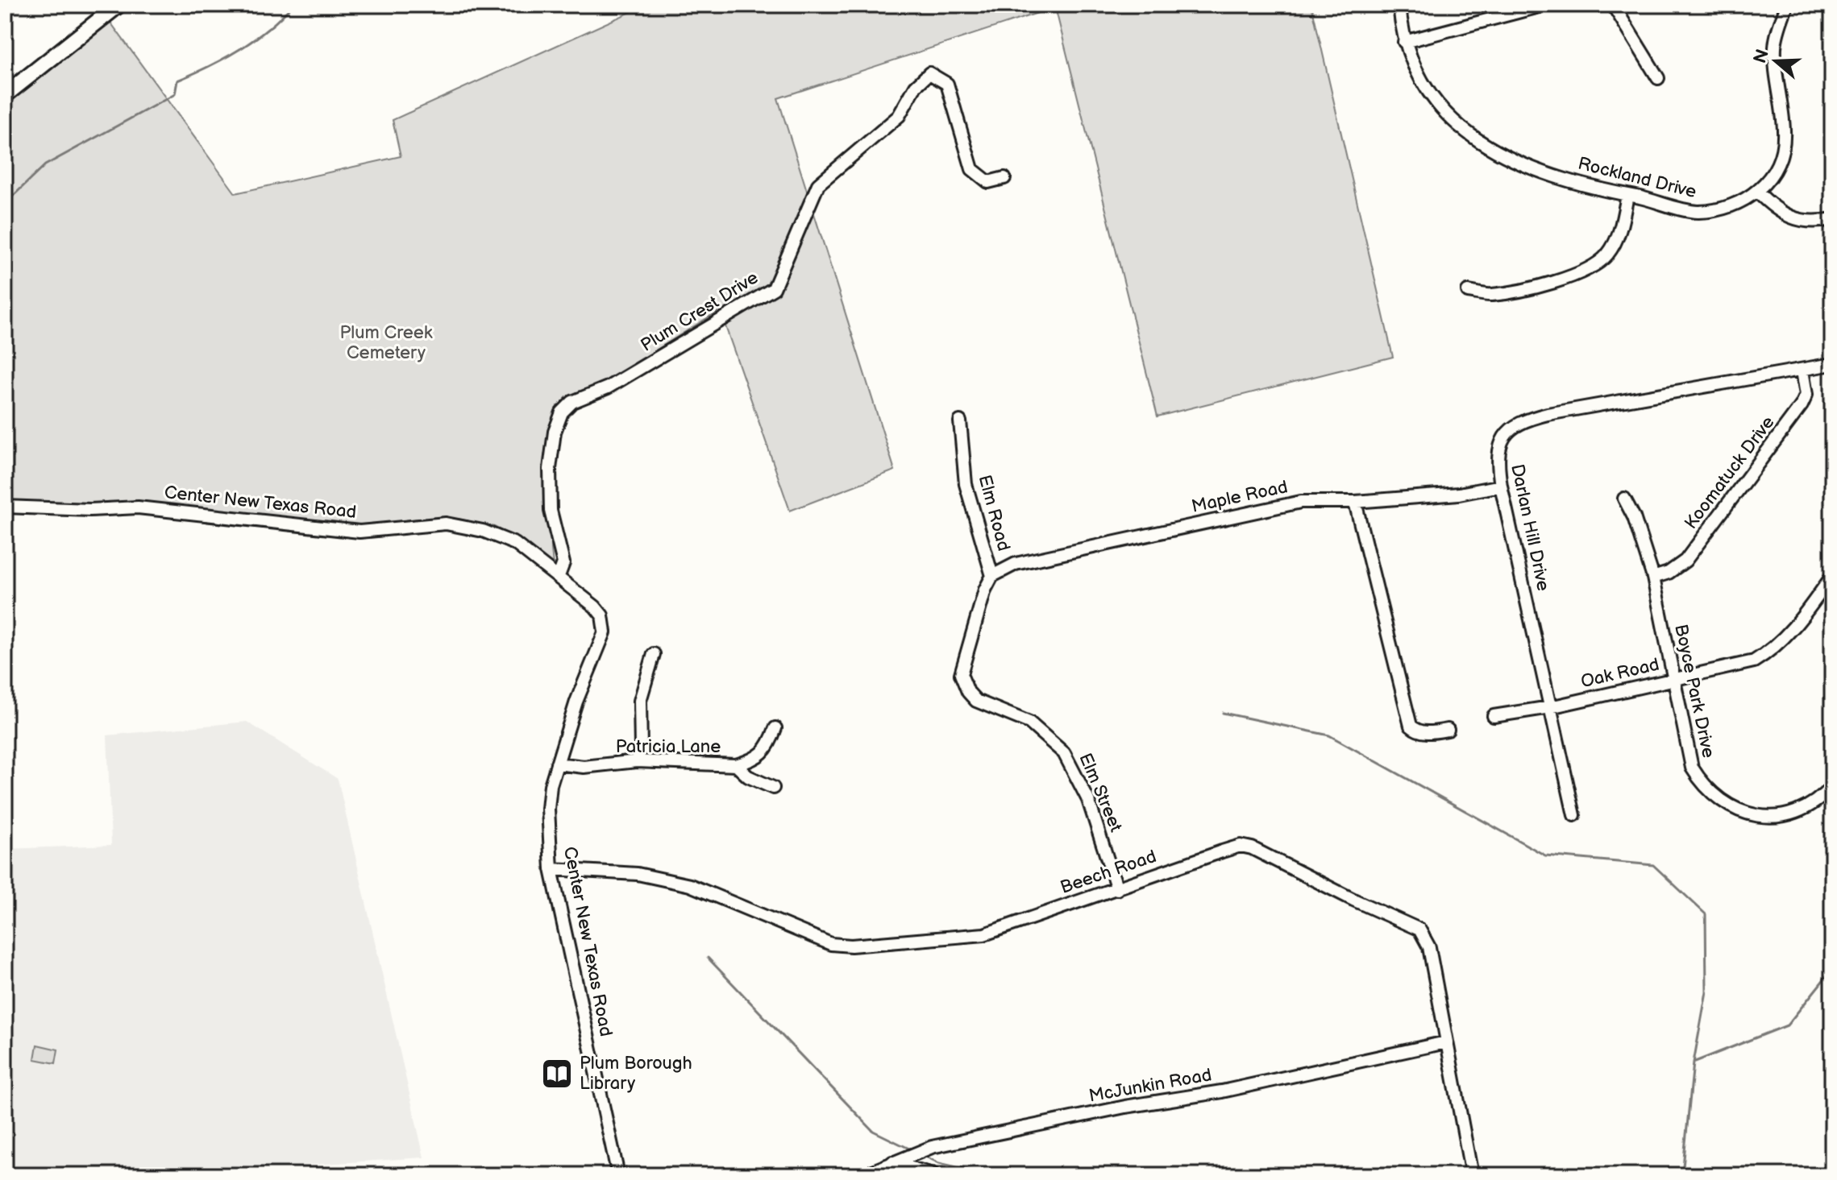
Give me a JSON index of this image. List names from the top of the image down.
{
  "streets": {
    "street": [
      "Rockland Drive",
      "Plum Crest Drive",
      "Koomatuck Drive",
      "Maple Road",
      "Center New Texas Road",
      "Elm Road",
      "Darlan Hill Drive",
      "Oak Road",
      "Boyce Park Drive",
      "Patricia Lane",
      "Elm Street",
      "Beech Road",
      "McJunkin Road"
    ]
  },
  "crossings": [
    ["Plum Crest Drive", "Center New Texas Road"],
    ["Koomatuck Drive", "Darlan Hill Drive"],
    ["Koomatuck Drive", "Boyce Park Drive"],
    ["Maple Road", "Elm Road"],
    ["Maple Road", "Darlan Hill Drive"],
    ["Maple Road", "Elm Street"],
    ["Center New Texas Road", "Patricia Lane"],
    ["Center New Texas Road", "Beech Road"],
    ["Elm Road", "Elm Street"],
    ["Darlan Hill Drive", "Oak Road"],
    ["Oak Road", "Boyce Park Drive"],
    ["Elm Street", "Beech Road"],
    ["Beech Road", "McJunkin Road"]
  ],
  "parks": ["Plum Creek Cemetery"],
  "places": {
    "library": ["Plum Borough Library"]
  },
  "north": "left"
}
